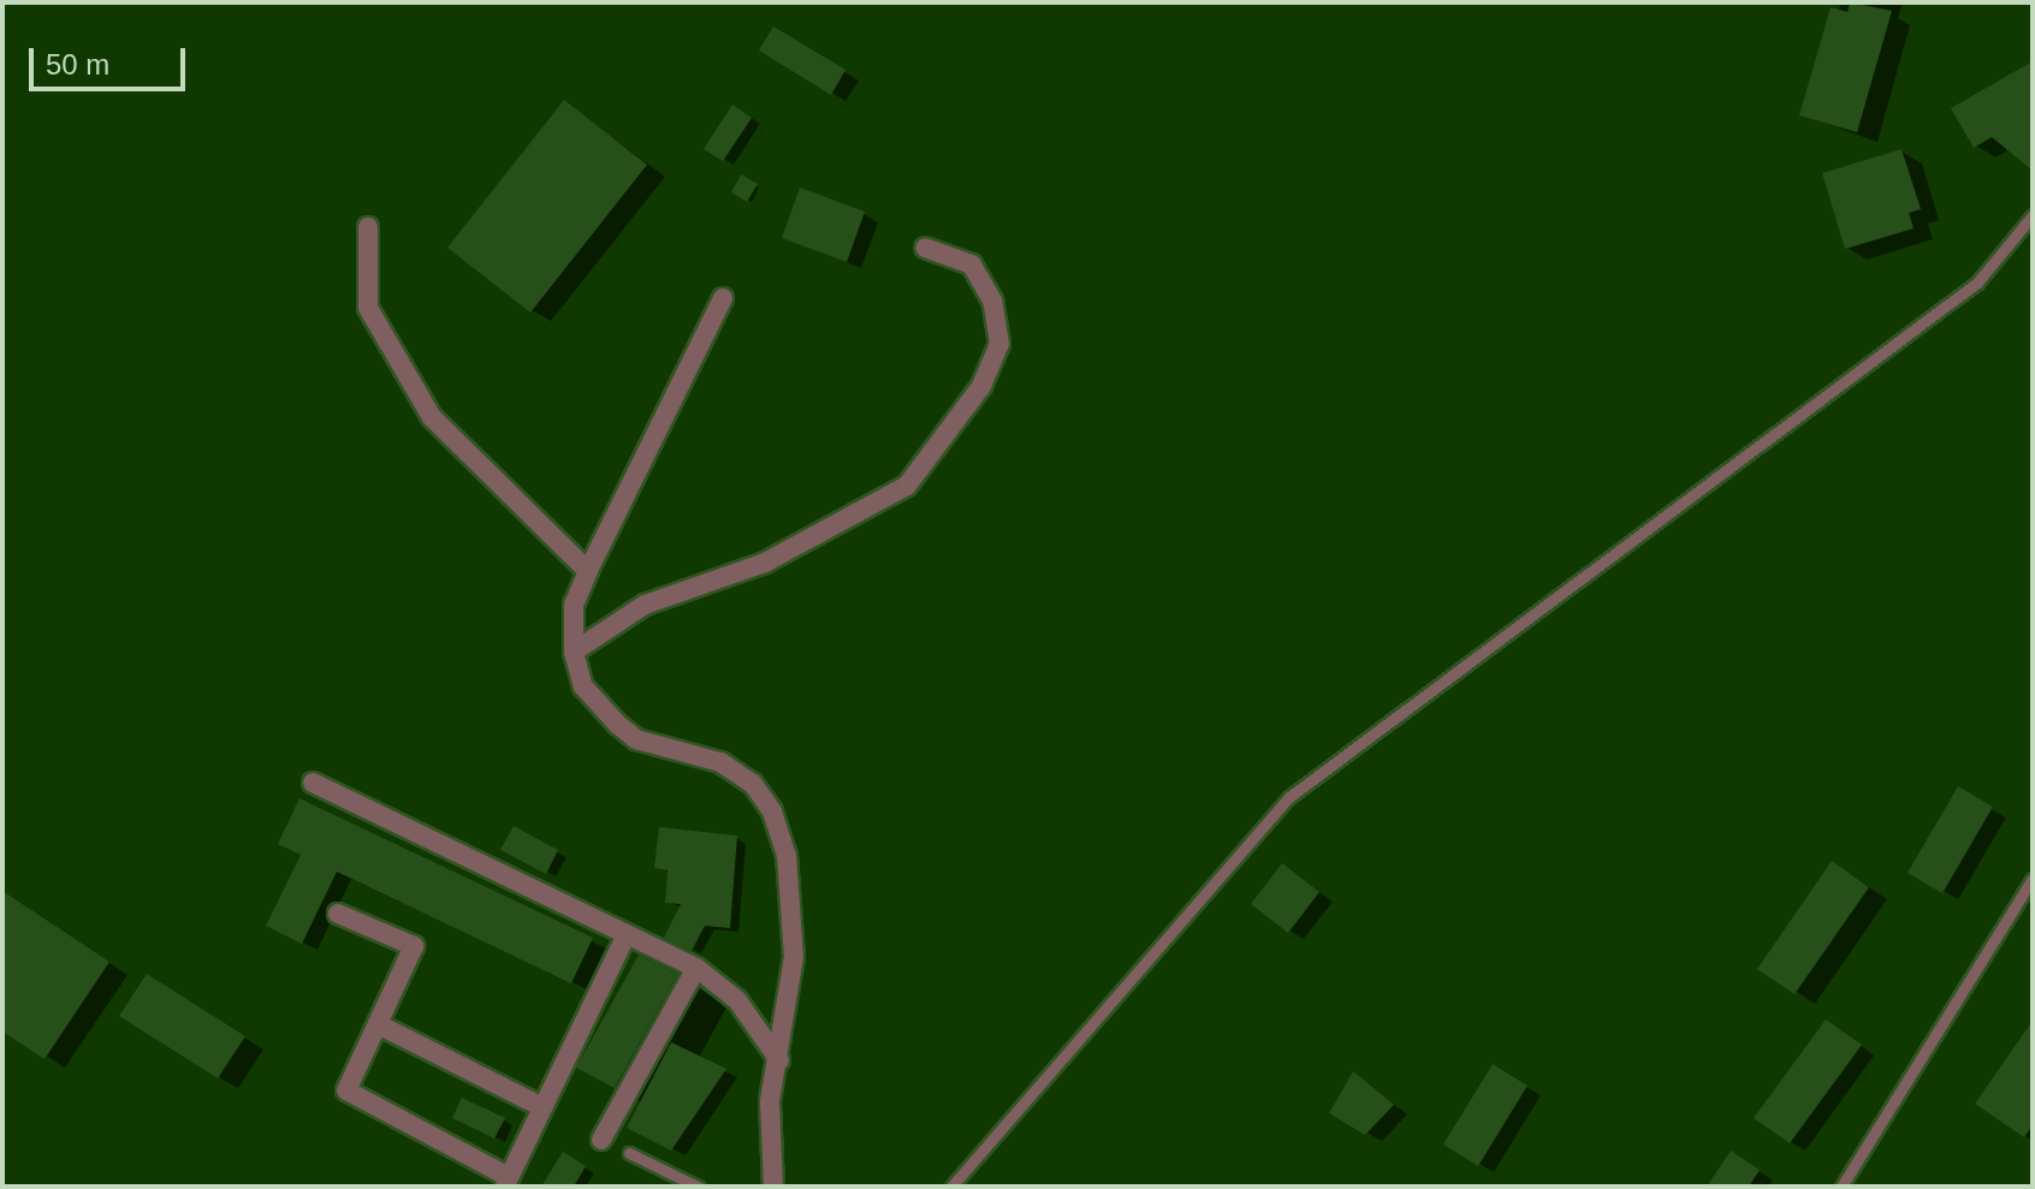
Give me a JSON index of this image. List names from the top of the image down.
{
  "scale_bar": "50 m"
}
